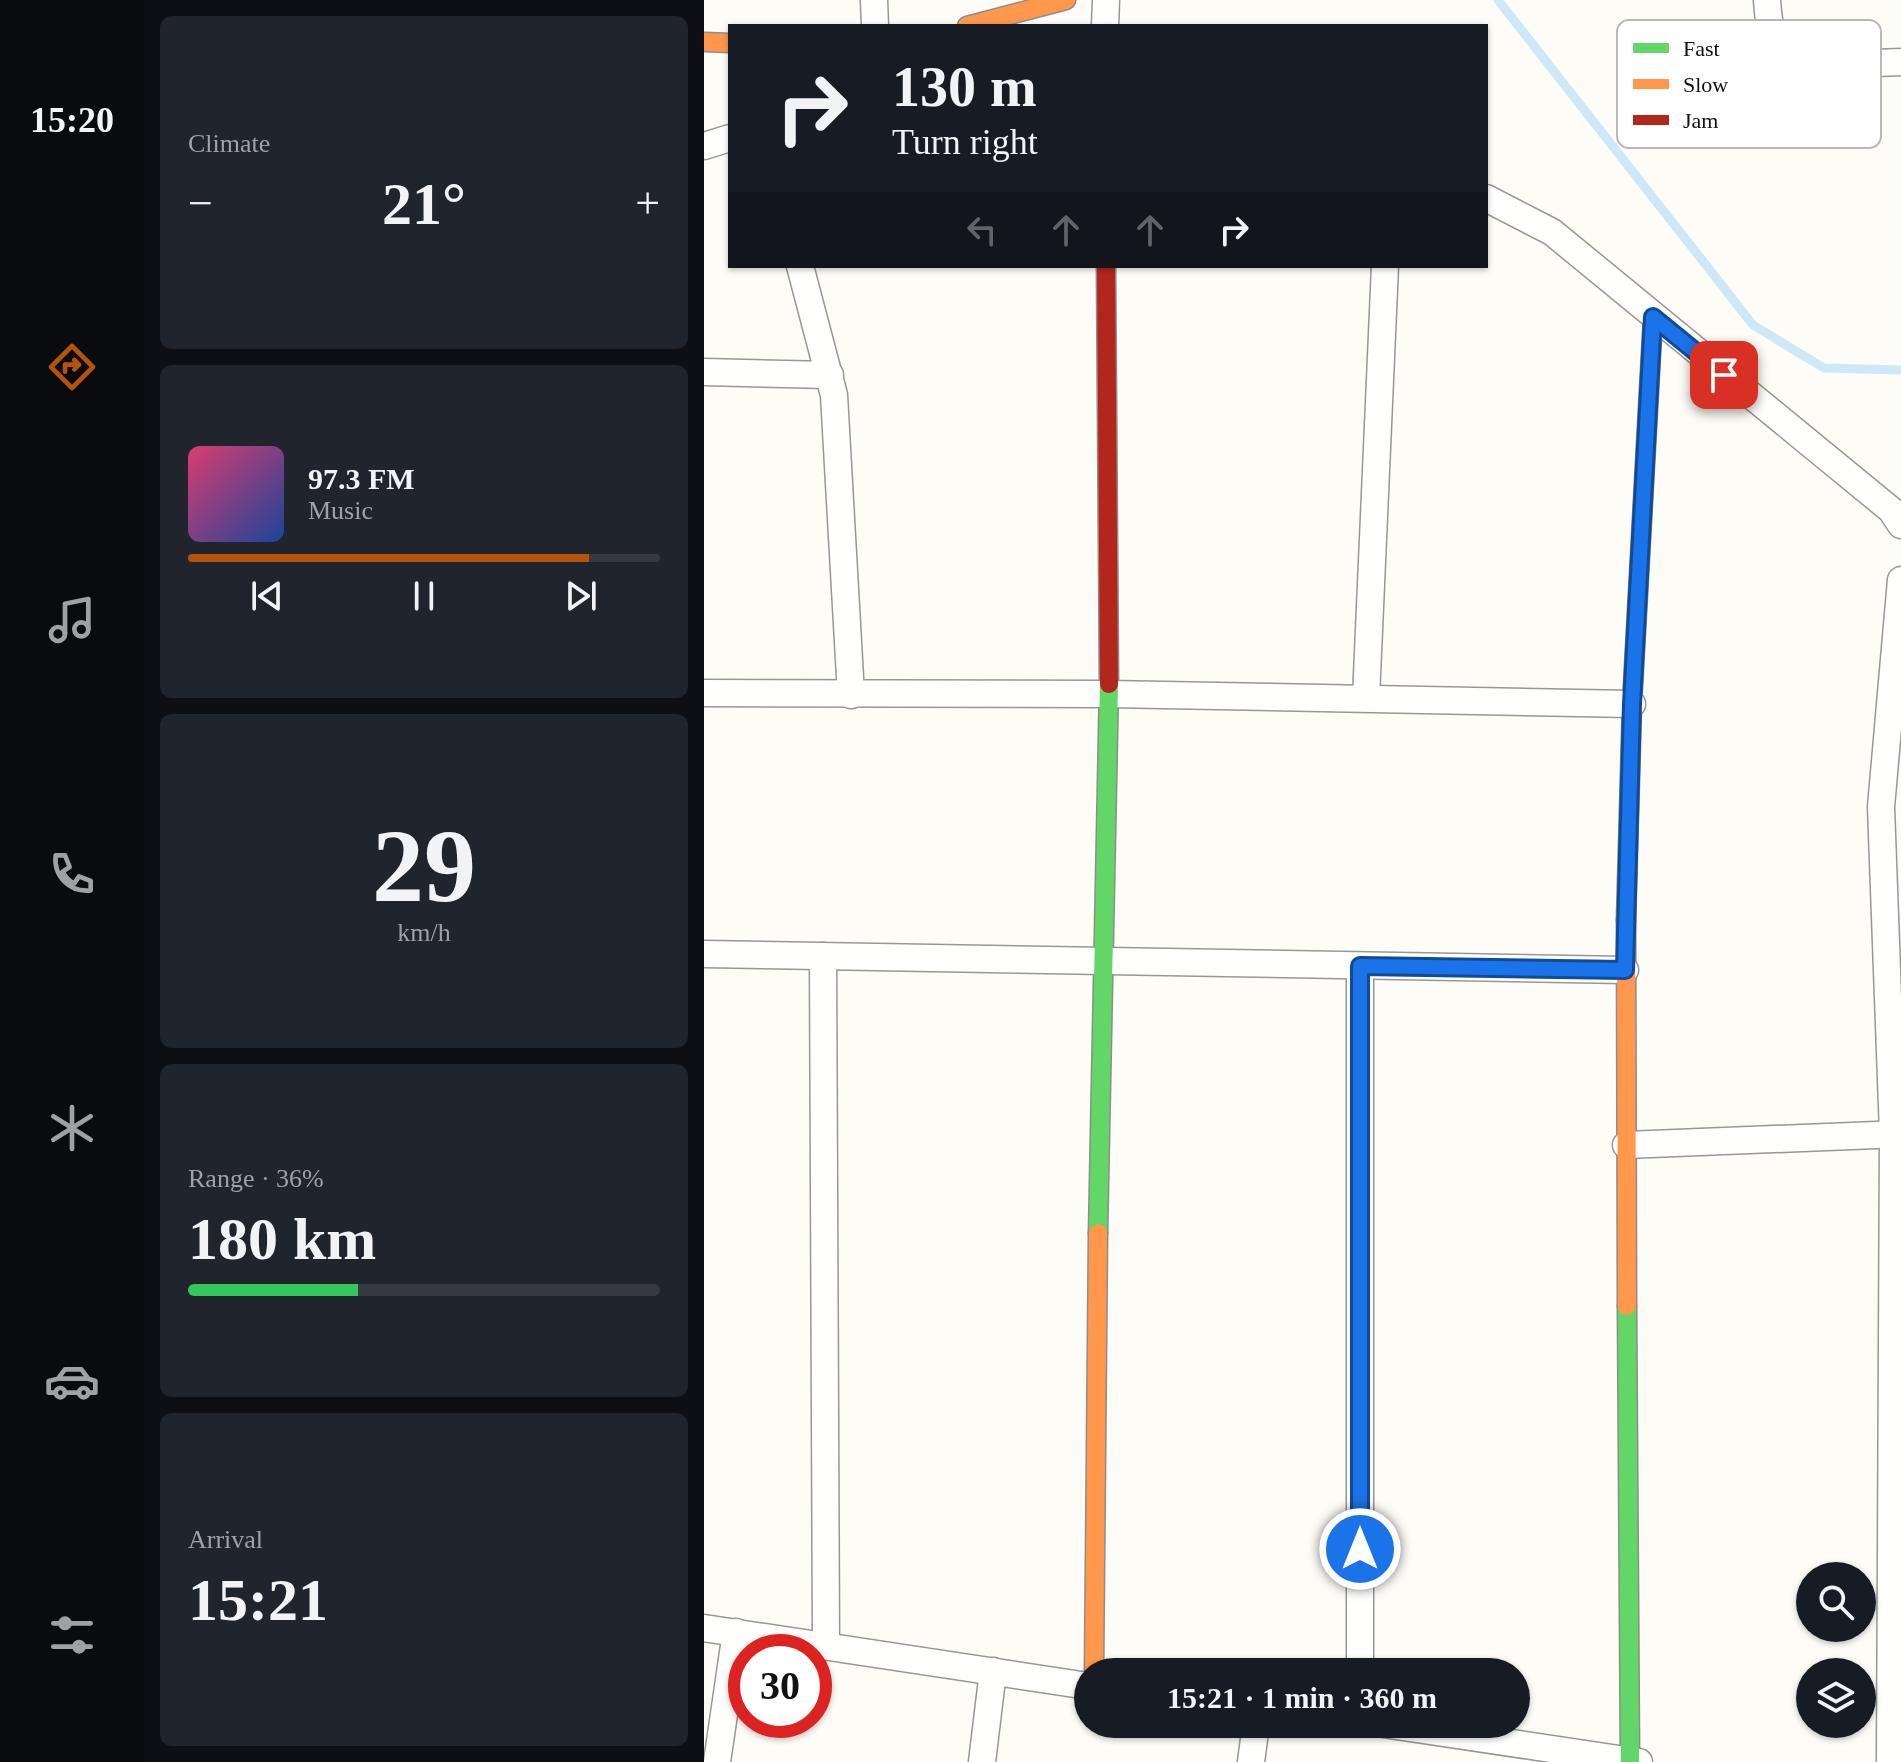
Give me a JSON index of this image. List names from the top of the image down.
{
  "legend": ["Fast", "Slow", "Jam"],
  "page": {
    "tabs": "15:20",
    "tile": [
      "Climate",
      ["29", "km/h"],
      ["Range · 36%", "180 km"],
      ["Arrival", "15:21"]
    ],
    "turn": ["130 m", "Turn right"],
    "heat": ["−", "21°", "+"],
    "song": ["97.3 FM", "Music"],
    "limit": "30",
    "trip": "15:21 · 1 min · 360 m"
  }
}
